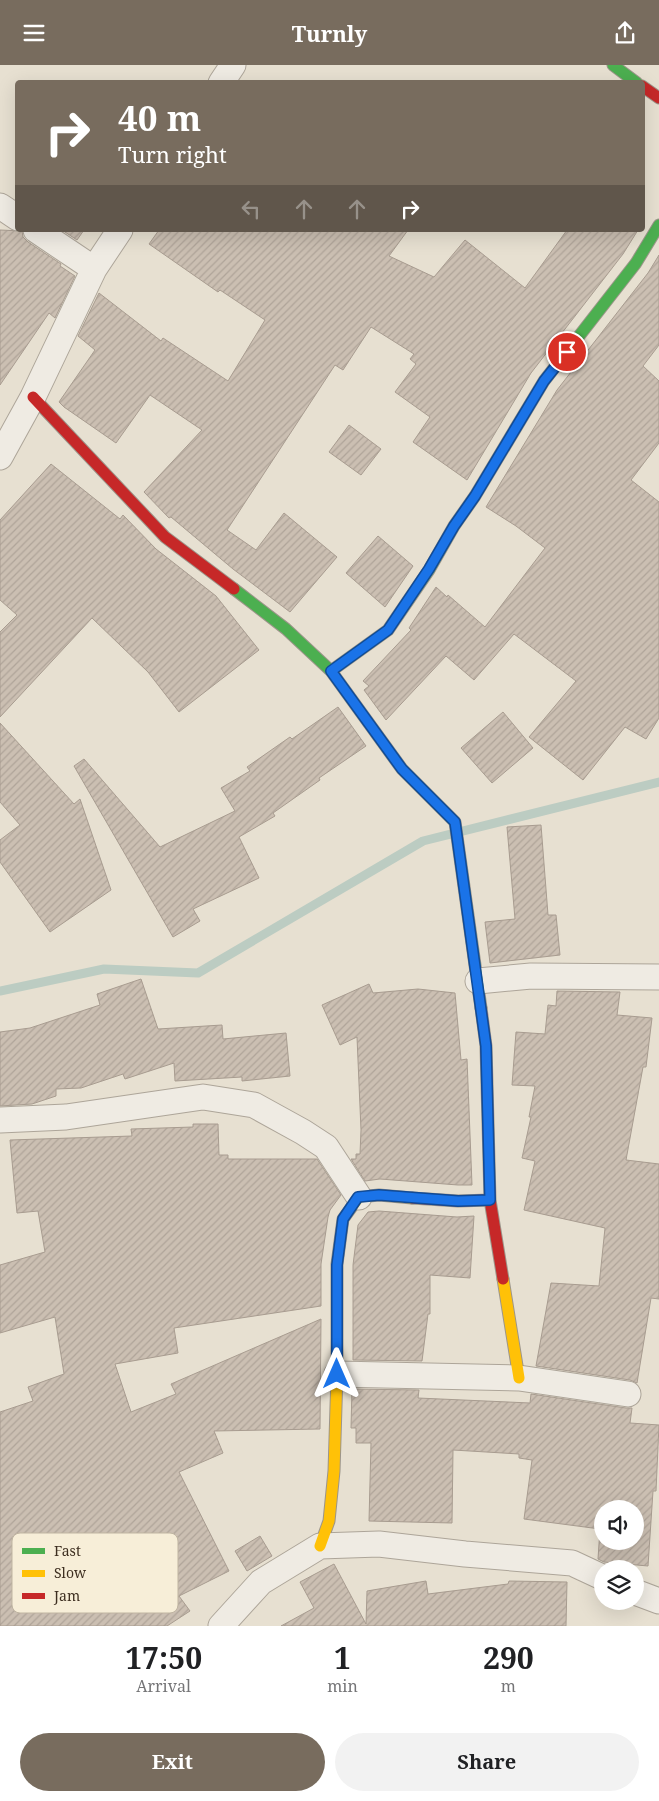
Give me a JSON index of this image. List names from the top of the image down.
{
  "legend": ["Fast", "Slow", "Jam"],
  "page": {
    "header": "Turnly",
    "turn": ["40 m", "Turn right"],
    "eta": [
      "17:50",
      "Arrival",
      "1",
      "min",
      "290",
      "m"
    ],
    "buttons": ["Exit", "Share"]
  }
}
